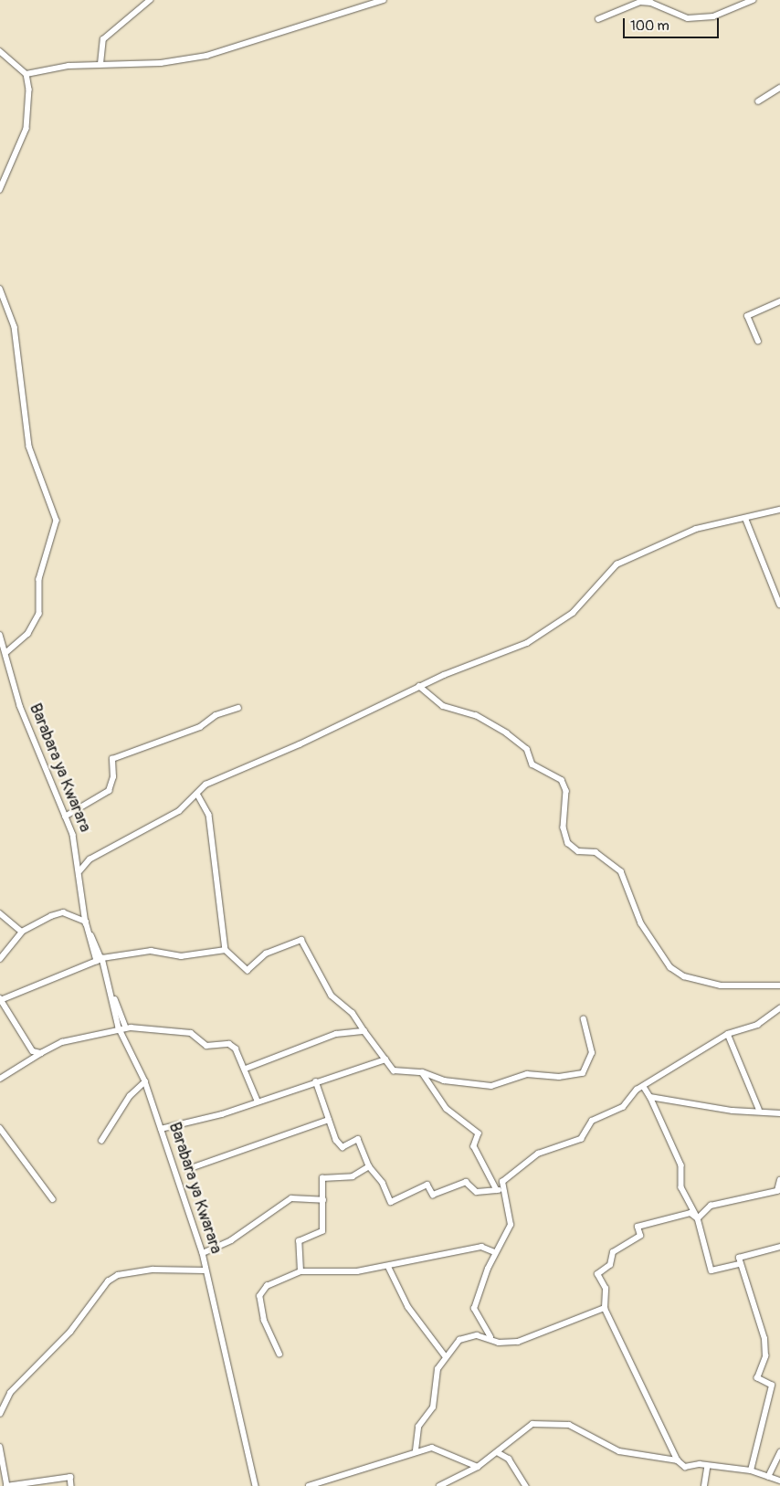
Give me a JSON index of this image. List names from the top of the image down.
{
  "streets": {
    "street": ["Barabara ya Kwarara"]
  },
  "scale_bar": "100 m"
}
